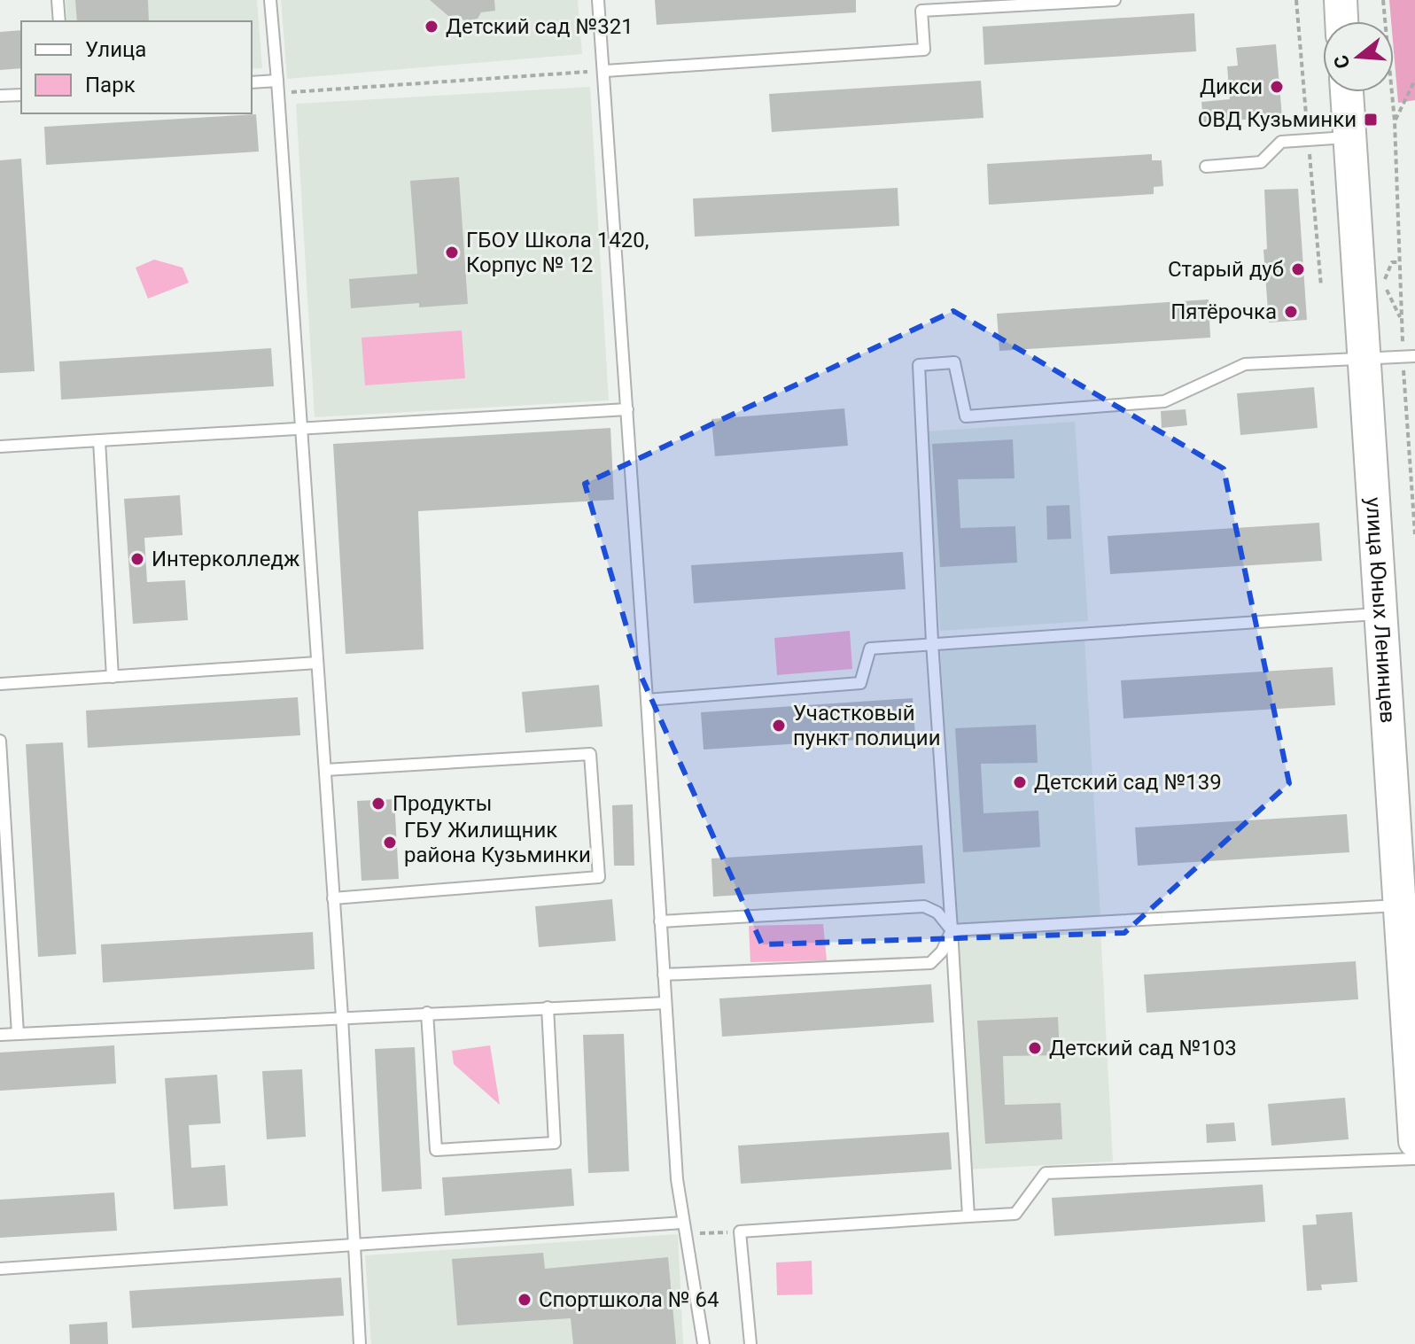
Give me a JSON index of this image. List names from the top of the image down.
{
  "streets": {
    "main road": ["улица Юных Ленинцев"]
  },
  "places": {
    "other": [
      "Детский сад №321",
      "Дикси",
      "ГБОУ Школа 1420, Корпус № 12",
      "Старый дуб",
      "Пятёрочка",
      "Интерколледж",
      "Участковый пункт полиции",
      "Детский сад №139",
      "Продукты",
      "ГБУ Жилищник района Кузьминки",
      "Детский сад №103",
      "Спортшкола № 64"
    ],
    "transit": ["ОВД Кузьминки"]
  },
  "legend": ["Улица", "Парк"],
  "north": "left"
}
